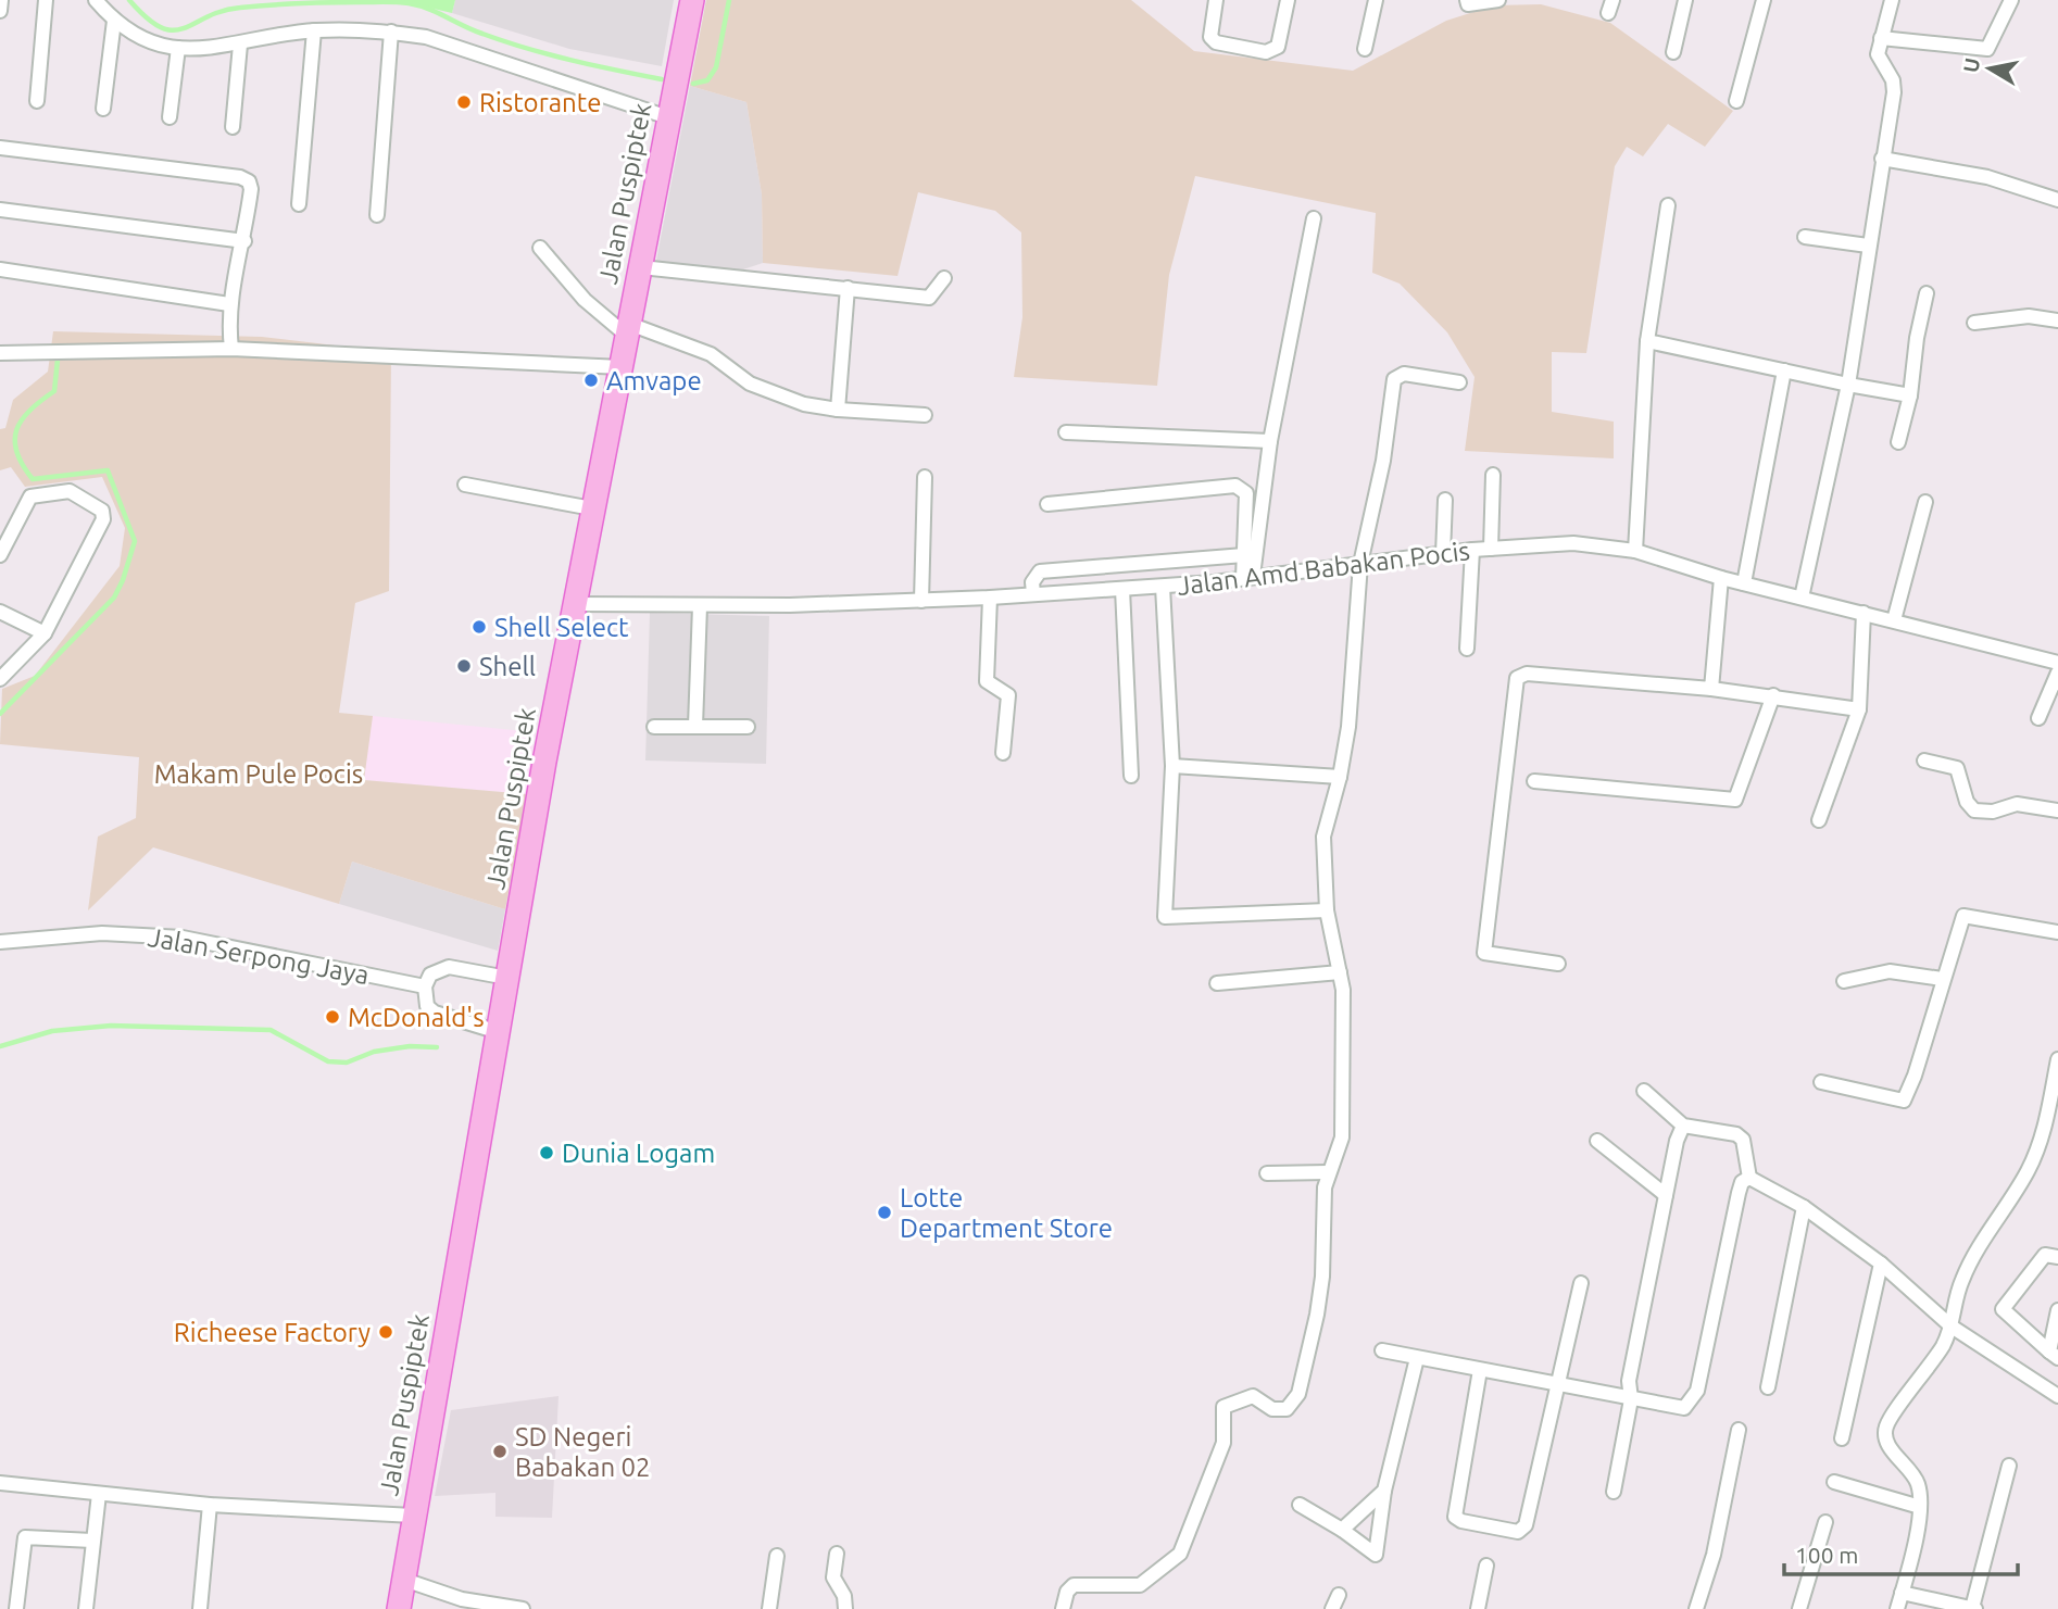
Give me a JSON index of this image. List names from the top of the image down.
{
  "streets": {
    "main road": ["Jalan Puspiptek"],
    "street": ["Jalan Amd Babakan Pocis", "Jalan Serpong Jaya"]
  },
  "crossings": [
    ["Jalan Puspiptek", "Jalan Amd Babakan Pocis"]
  ],
  "parks": ["Makam Pule Pocis"],
  "places": [
    "Ristorante",
    "Amvape",
    "Shell Select",
    "Shell",
    "McDonald's",
    "Dunia Logam",
    "Lotte Department Store",
    "Richeese Factory",
    "SD Negeri Babakan 02"
  ],
  "scale_bar": "100 m",
  "north": "left"
}
